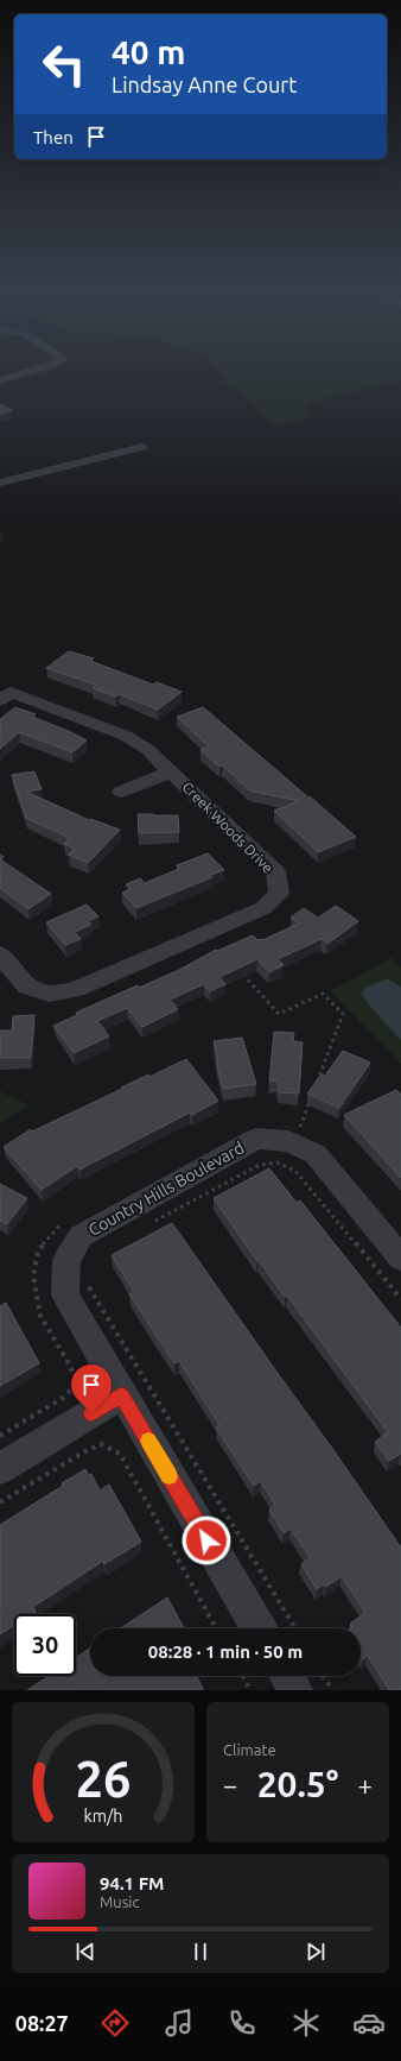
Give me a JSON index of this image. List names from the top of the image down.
{
  "streets": {
    "street": ["Creek Woods Drive", "Country Hills Boulevard"]
  },
  "page": {
    "turn": ["40 m", "Lindsay Anne Court"],
    "then": "Then",
    "limit": "30",
    "trip": "08:28 · 1 min · 50 m",
    "tile": "Climate",
    "heat": ["−", "20.5°", "+"],
    "song": ["94.1 FM", "Music"],
    "tabs": "08:27",
    "gauge": ["26", "km/h"]
  }
}
